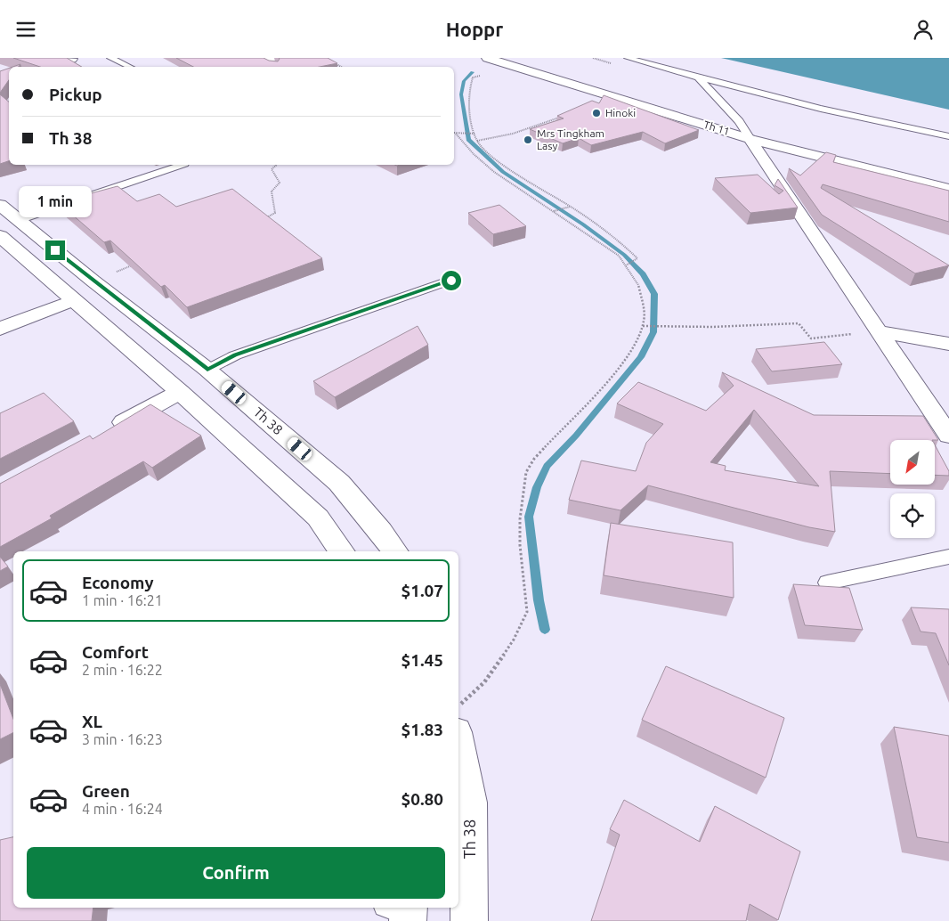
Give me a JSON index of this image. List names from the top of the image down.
{
  "streets": {
    "street": ["Th 11", "Th 38"]
  },
  "places": ["Hinoki", "Mrs Tingkham Lasy"],
  "north": "bottom left",
  "page": {
    "header": "Hoppr",
    "banner": ["Pickup", "Th 38"],
    "bubble": "1 min",
    "list": [
      {
        "name": "Economy",
        "note": "1 min · 16:21",
        "value": "$1.07"
      },
      {
        "name": "Comfort",
        "note": "2 min · 16:22",
        "value": "$1.45"
      },
      {
        "name": "XL",
        "note": "3 min · 16:23",
        "value": "$1.83"
      },
      {
        "name": "Green",
        "note": "4 min · 16:24",
        "value": "$0.80"
      }
    ],
    "buttons": "Confirm"
  }
}
